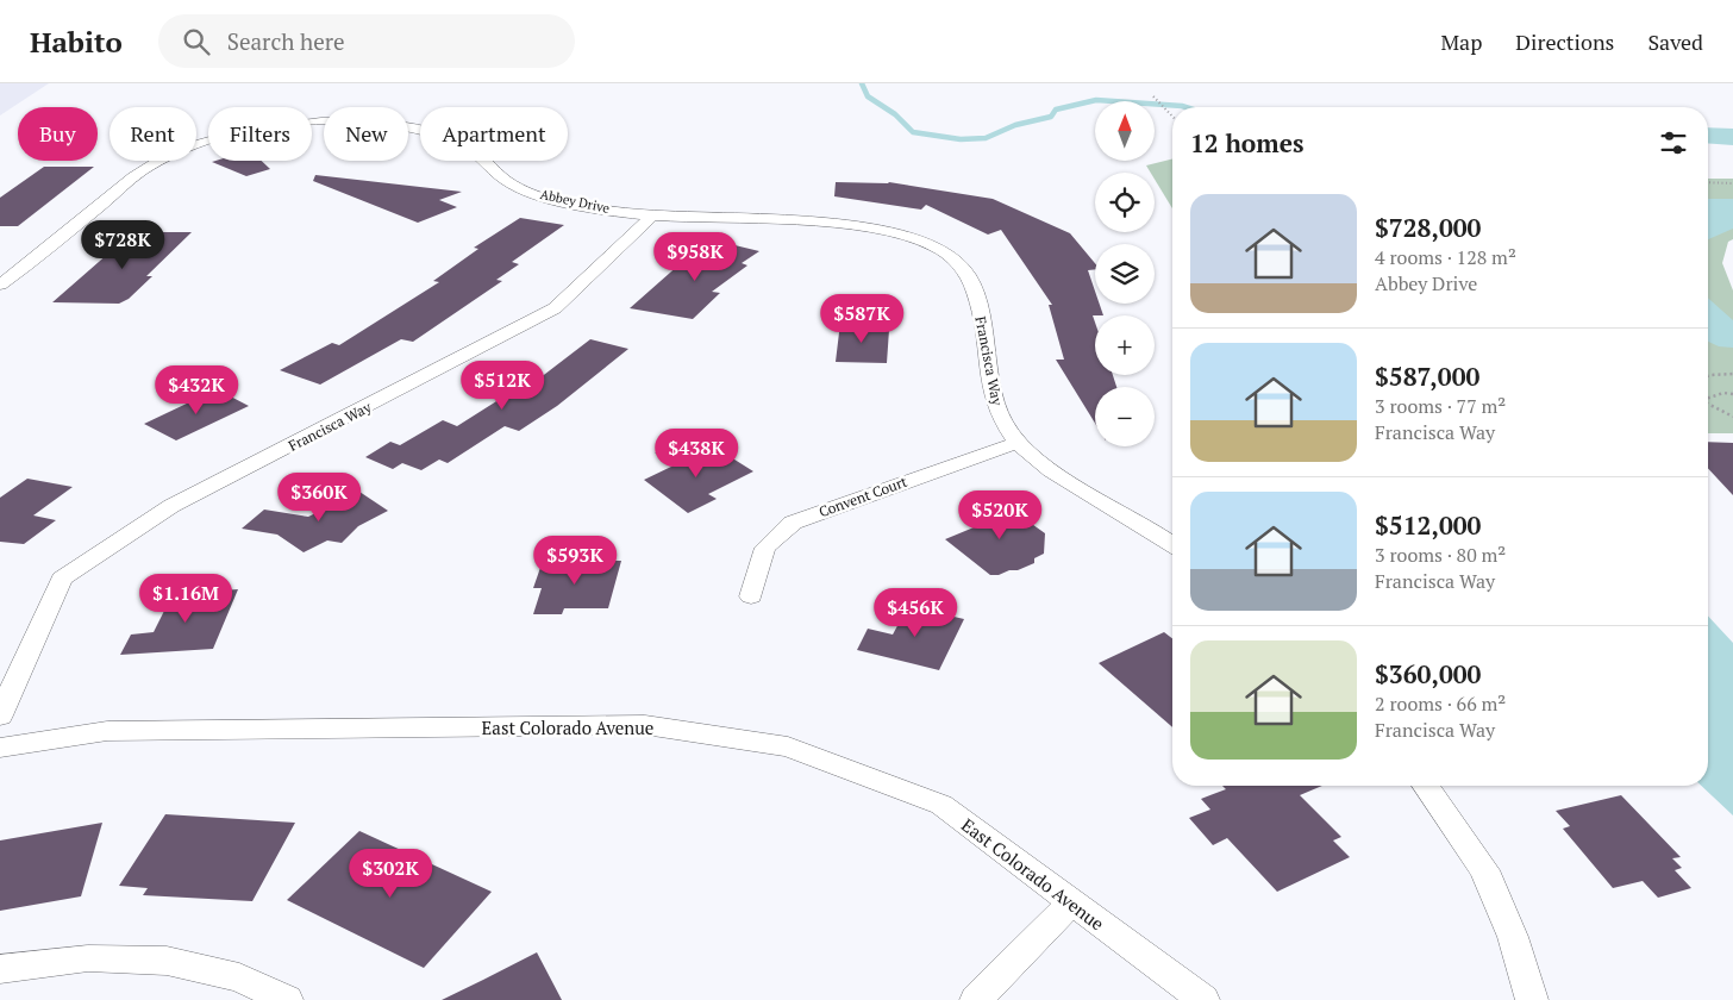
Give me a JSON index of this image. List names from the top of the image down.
{
  "streets": {
    "street": [
      "Abbey Drive",
      "Francisca Way",
      "Convent Court",
      "East Colorado Avenue"
    ]
  },
  "crossings": [
    ["Abbey Drive", "Francisca Way"],
    ["Francisca Way", "Convent Court"]
  ],
  "north": "top",
  "page": {
    "header": "Habito",
    "search": "Search here",
    "nav": ["Map", "Directions", "Saved"],
    "map_buttons": ["+", "−"],
    "chip": [
      "Buy",
      "Rent",
      "Filters",
      "New",
      "Apartment"
    ],
    "heading": "12 homes",
    "list": [
      {
        "name": "$728,000",
        "note": "4 rooms · 128 m² · Abbey Drive"
      },
      {
        "name": "$587,000",
        "note": "3 rooms · 77 m² · Francisca Way"
      },
      {
        "name": "$512,000",
        "note": "3 rooms · 80 m² · Francisca Way"
      },
      {
        "name": "$360,000",
        "note": "2 rooms · 66 m² · Francisca Way"
      }
    ],
    "price": [
      "$728K",
      "$958K",
      "$587K",
      "$512K",
      "$432K",
      "$438K",
      "$360K",
      "$520K",
      "$593K",
      "$1.16M",
      "$456K",
      "$302K"
    ]
  }
}
